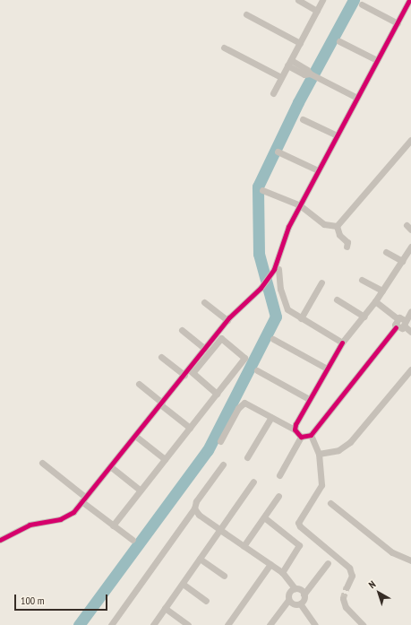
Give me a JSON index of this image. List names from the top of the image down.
{
  "scale_bar": "100 m",
  "north": "top left"
}
